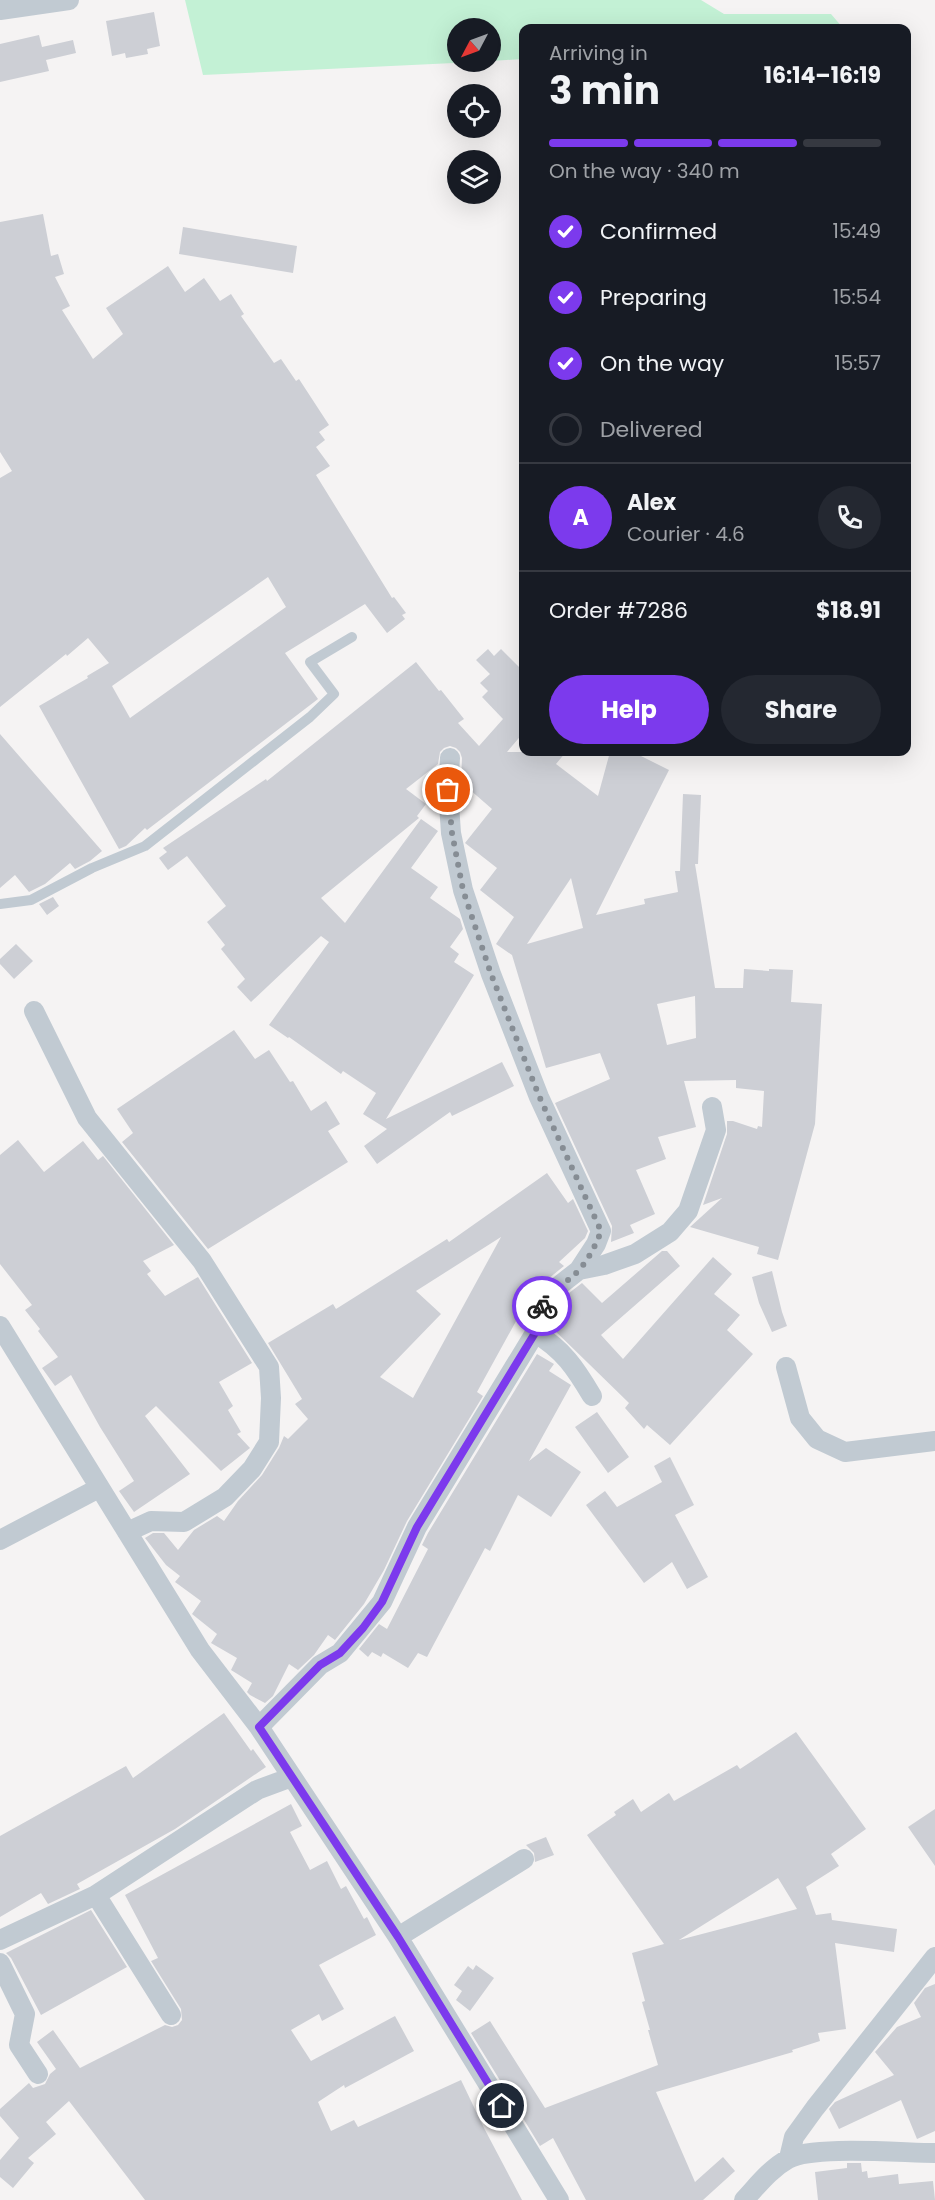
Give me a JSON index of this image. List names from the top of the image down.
{
  "north": "bottom left",
  "page": {
    "heading": ["3 min", "Arriving in", "16:14–16:19"],
    "panel": [
      "Alex",
      "Courier · 4.6",
      "Order #7286",
      "$18.91"
    ],
    "bar": "On the way · 340 m",
    "list": [
      ["Confirmed", "15:49"],
      ["Preparing", "15:54"],
      ["On the way", "15:57"],
      "Delivered"
    ],
    "round": "A",
    "buttons": ["Help", "Share"]
  }
}
